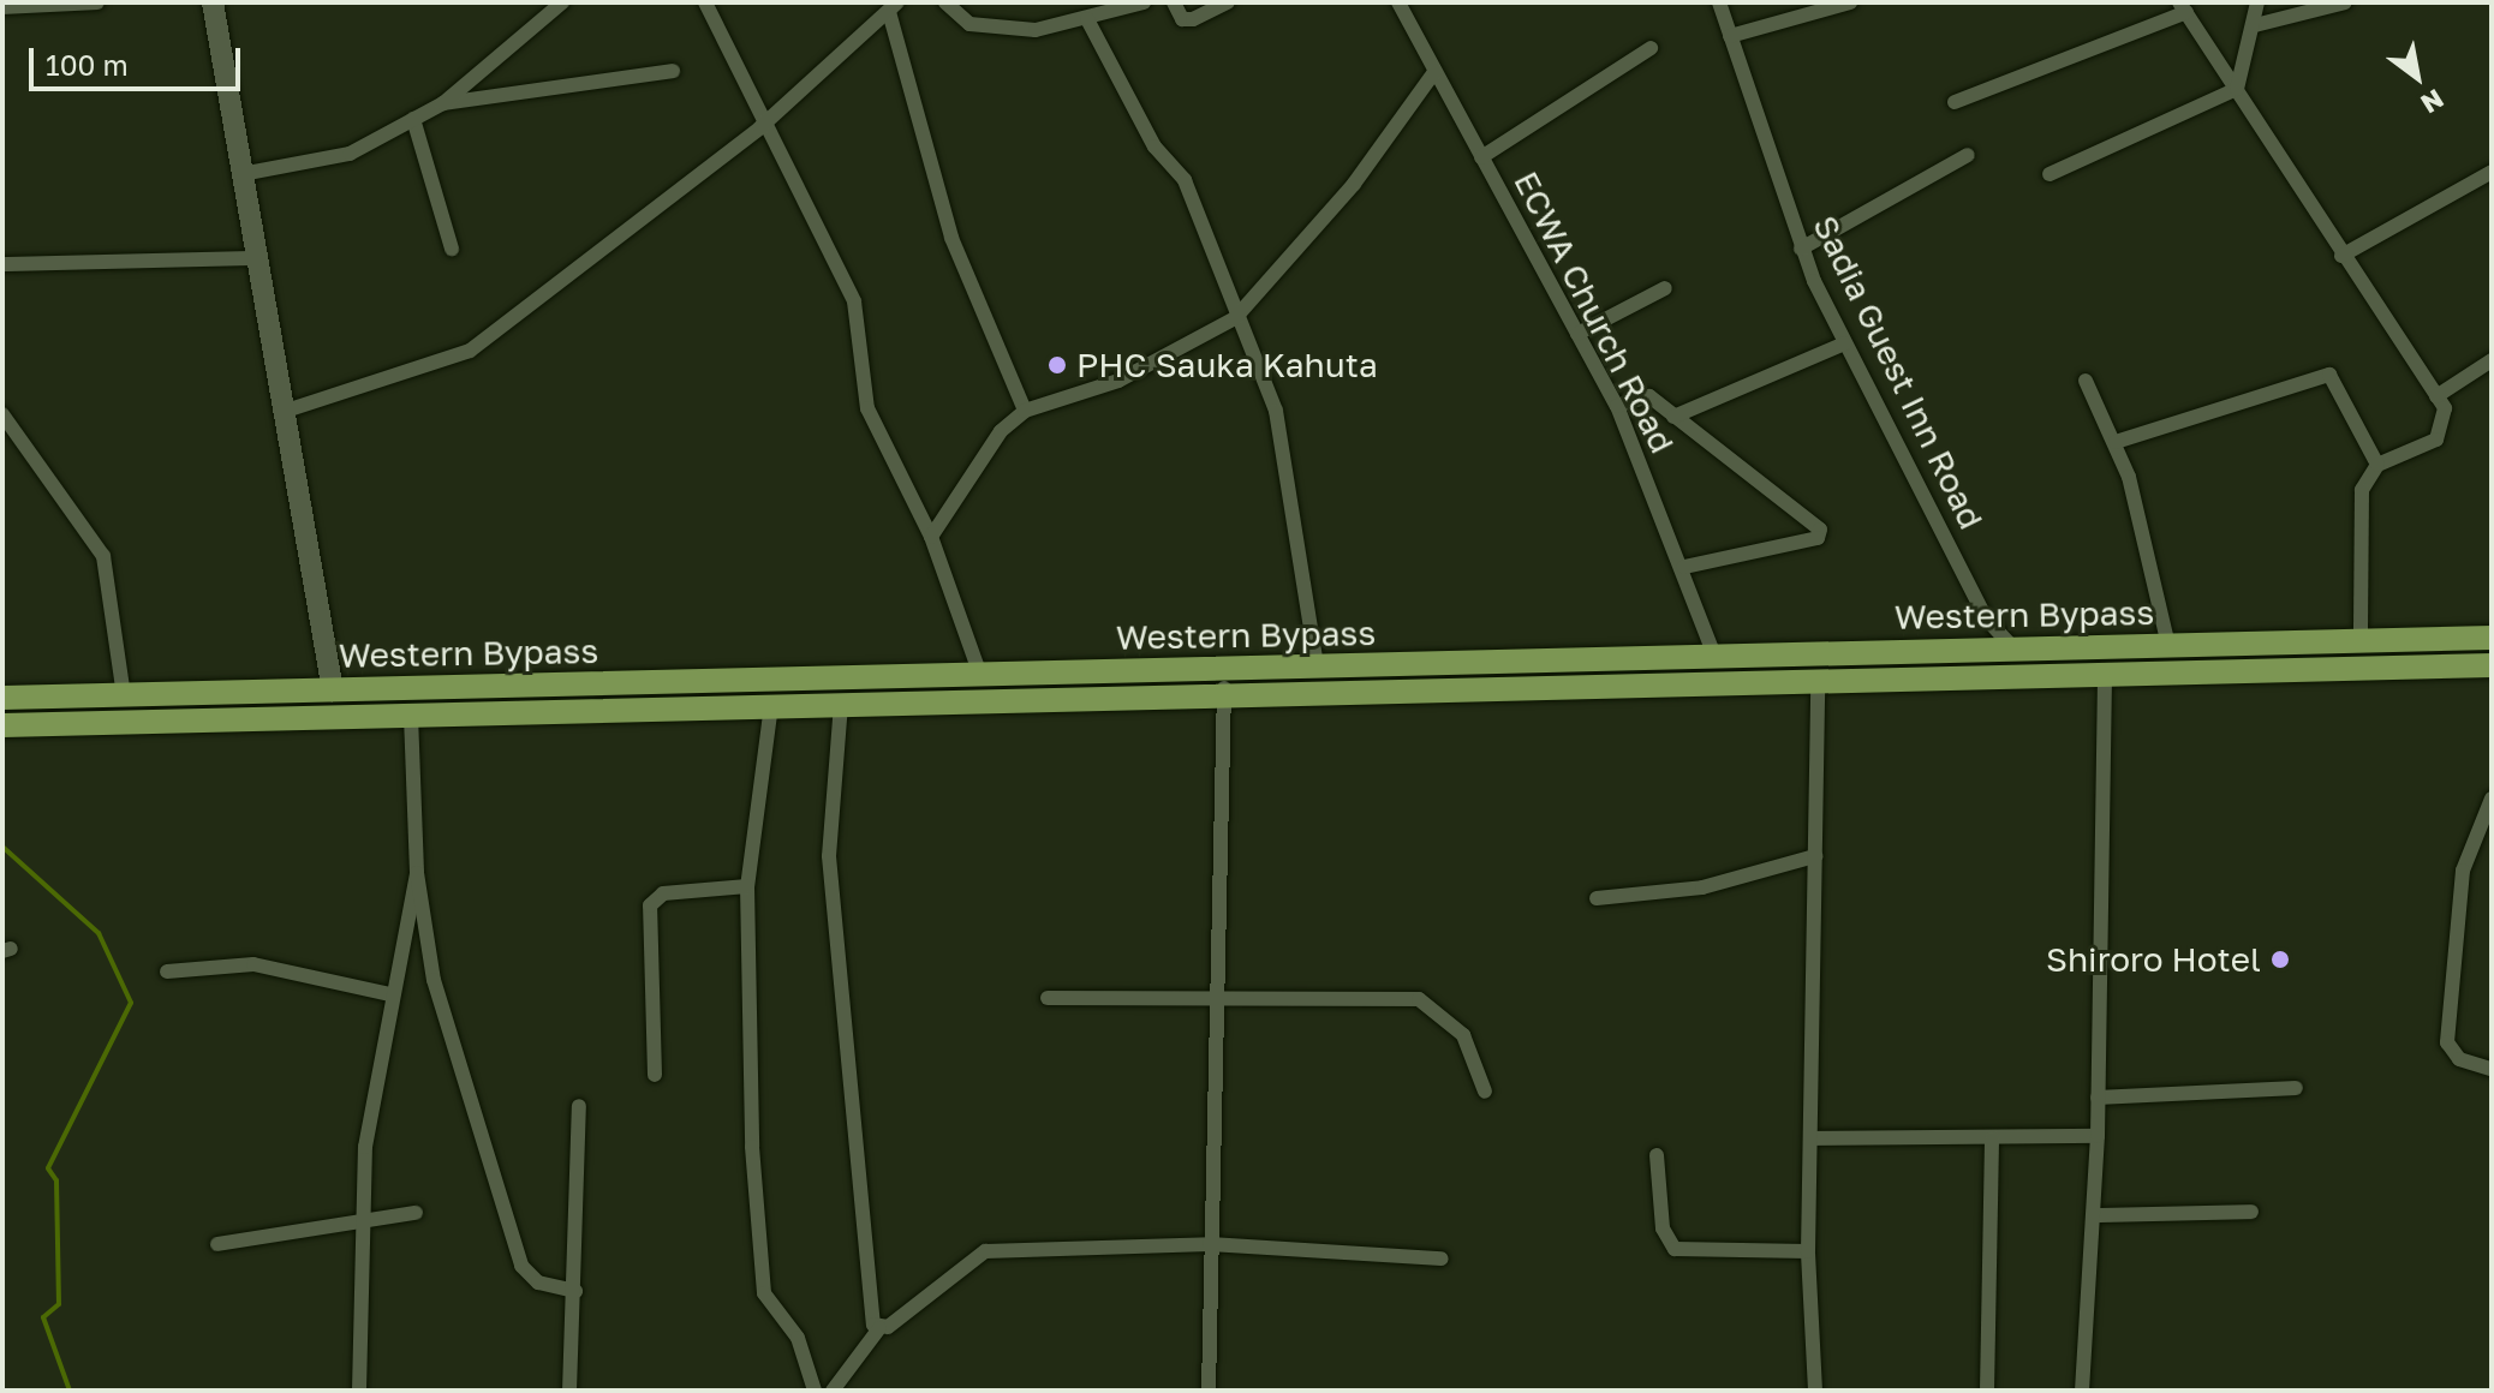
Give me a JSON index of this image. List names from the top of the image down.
{
  "streets": {
    "main road": ["Western Bypass"],
    "street": ["ECWA Church Road", "Sadia Guest Inn Road"]
  },
  "crossings": [
    ["ECWA Church Road", "Western Bypass"],
    ["Sadia Guest Inn Road", "Western Bypass"]
  ],
  "places": ["PHC Sauka Kahuta", "Shiroro Hotel"],
  "scale_bar": "100 m",
  "north": "bottom right"
}
